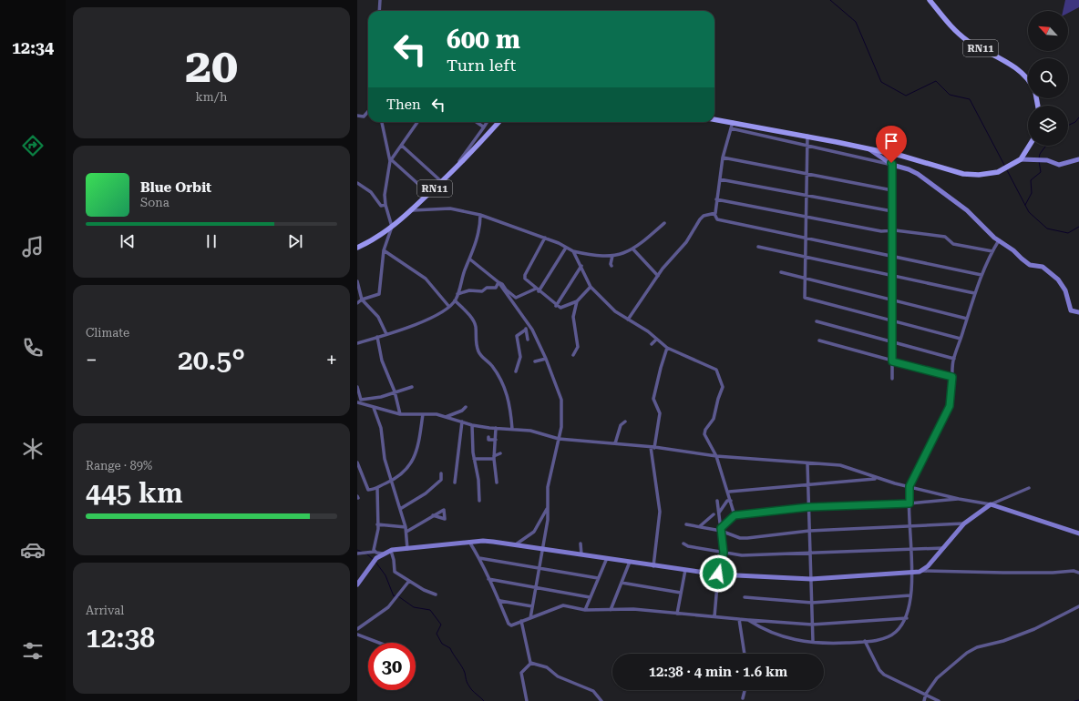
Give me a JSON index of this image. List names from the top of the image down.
{
  "streets": {
    "main road": ["RN11"]
  },
  "north": "top left",
  "page": {
    "tabs": "12:34",
    "tile": [
      ["20", "km/h"],
      "Climate",
      ["Range · 89%", "445 km"],
      ["Arrival", "12:38"]
    ],
    "turn": ["600 m", "Turn left"],
    "then": "Then",
    "song": ["Blue Orbit", "Sona"],
    "heat": ["−", "20.5°", "+"],
    "limit": "30",
    "trip": "12:38 · 4 min · 1.6 km"
  }
}
